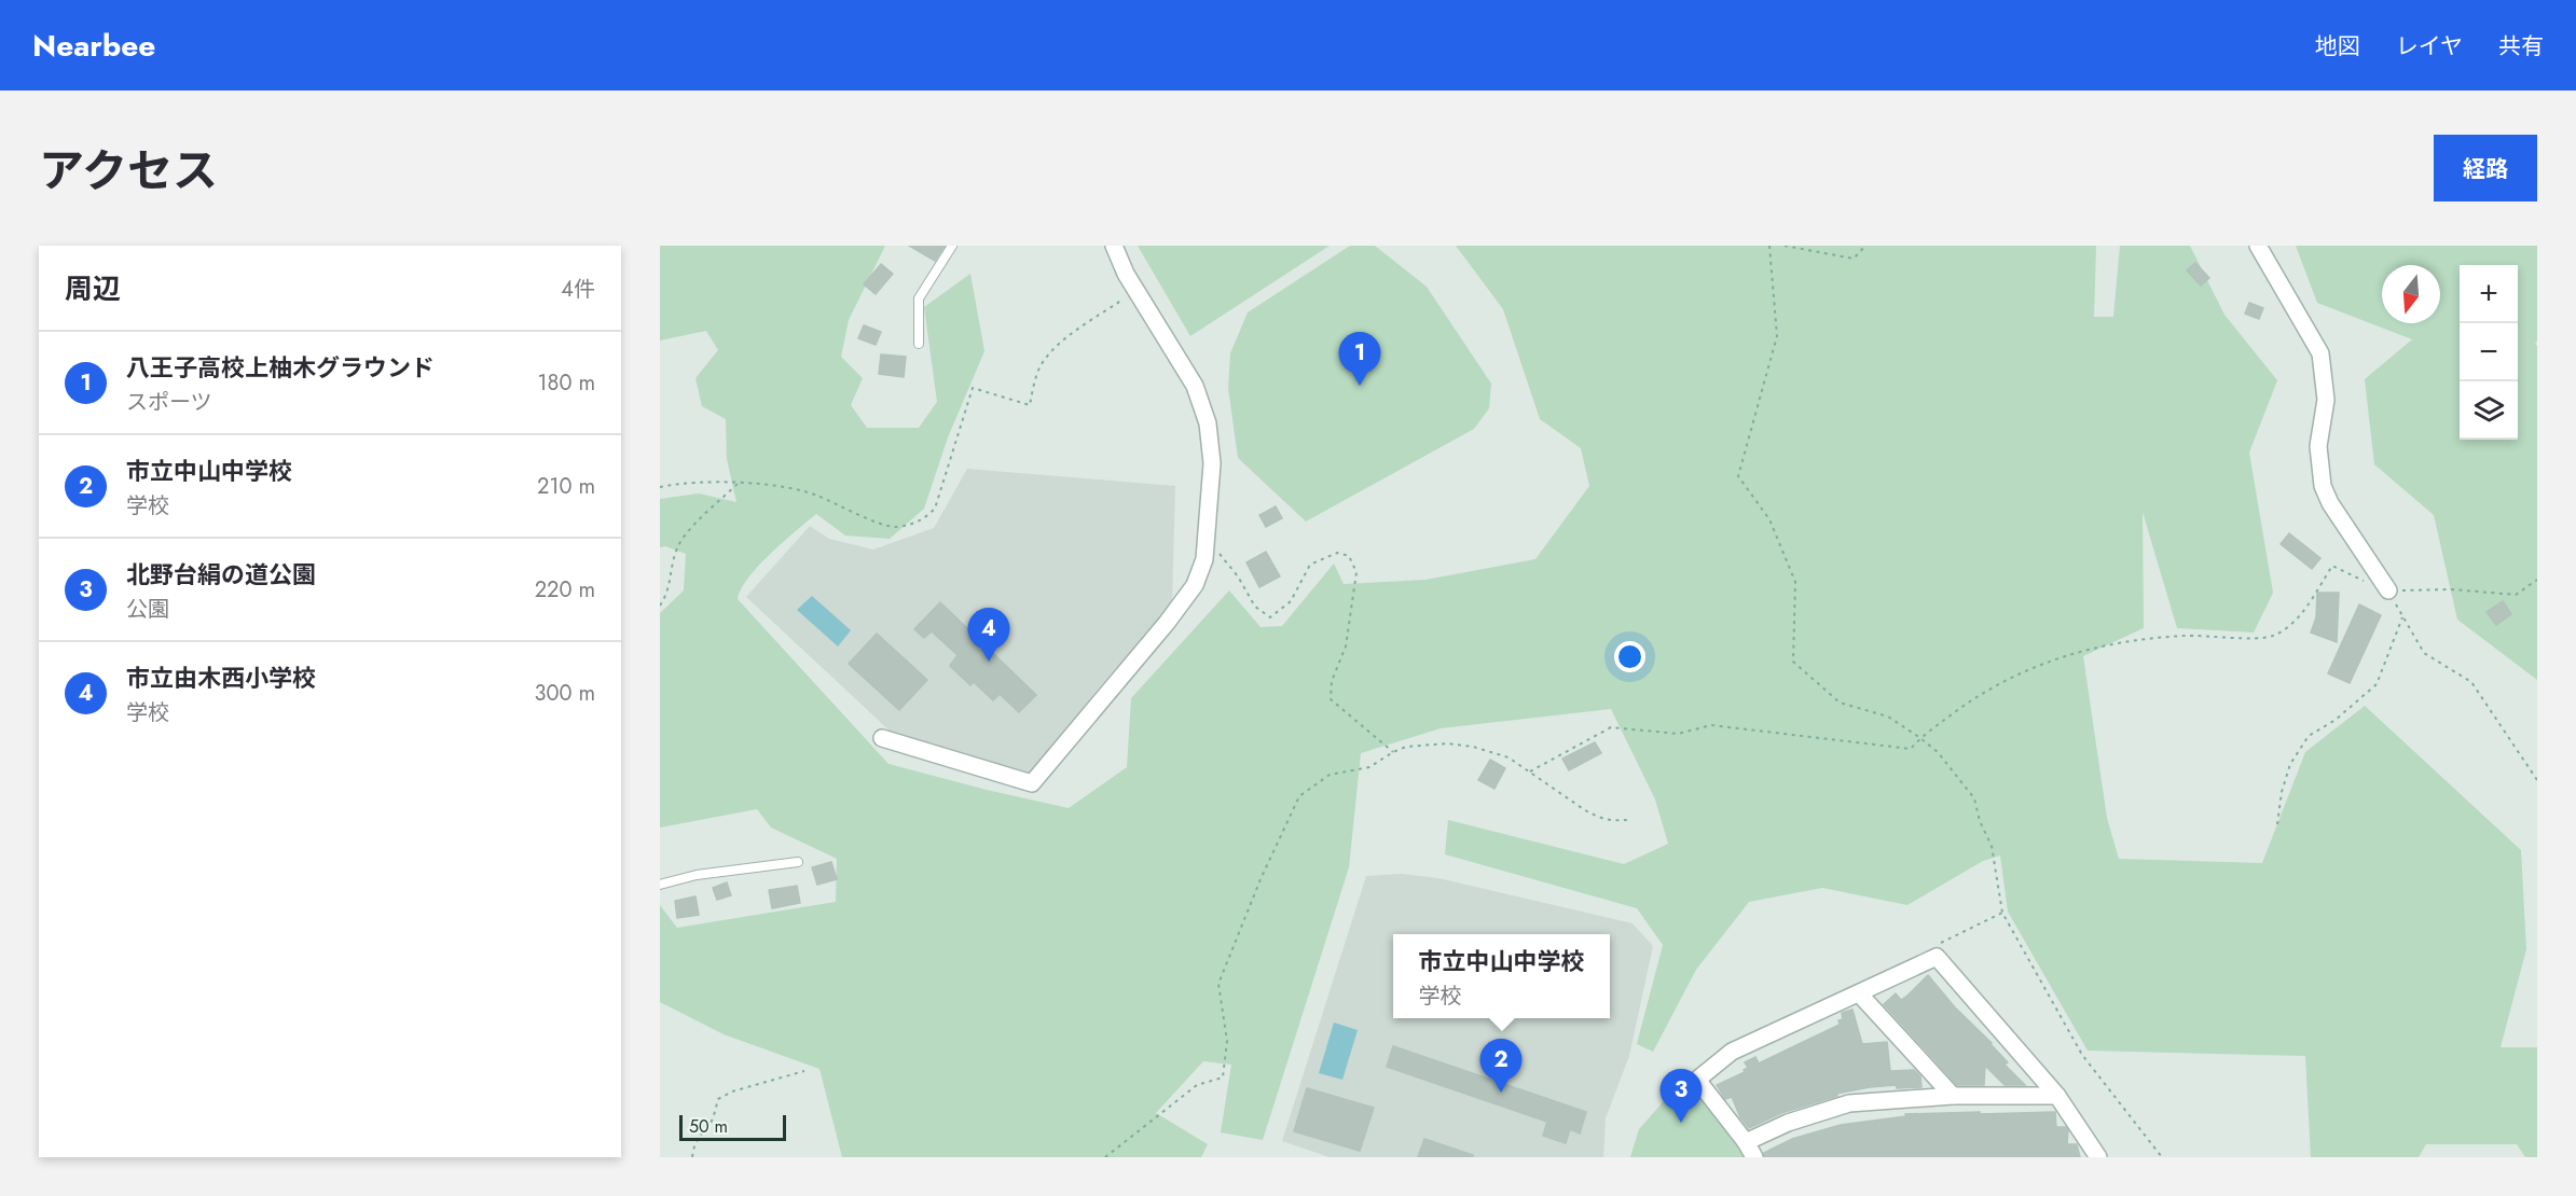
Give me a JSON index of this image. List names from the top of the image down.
{
  "scale_bar": "50 m",
  "north": "bottom",
  "page": {
    "header": "Nearbee",
    "nav": ["地図", "レイヤ", "共有"],
    "title": "アクセス",
    "buttons": "経路",
    "heading": ["周辺", "4件"],
    "map_buttons": ["+", "−"],
    "list": [
      {
        "mark": "1",
        "name": "八王子高校上柚木グラウンド",
        "note": "スポーツ",
        "value": "180 m"
      },
      {
        "mark": "2",
        "name": "市立中山中学校",
        "note": "学校",
        "value": "210 m"
      },
      {
        "mark": "3",
        "name": "北野台絹の道公園",
        "note": "公園",
        "value": "220 m"
      },
      {
        "mark": "4",
        "name": "市立由木西小学校",
        "note": "学校",
        "value": "300 m"
      }
    ],
    "pins": [
      "1",
      "4",
      "2",
      "3"
    ],
    "popup": ["市立中山中学校", "学校"],
    "scale": "50 m"
  }
}
